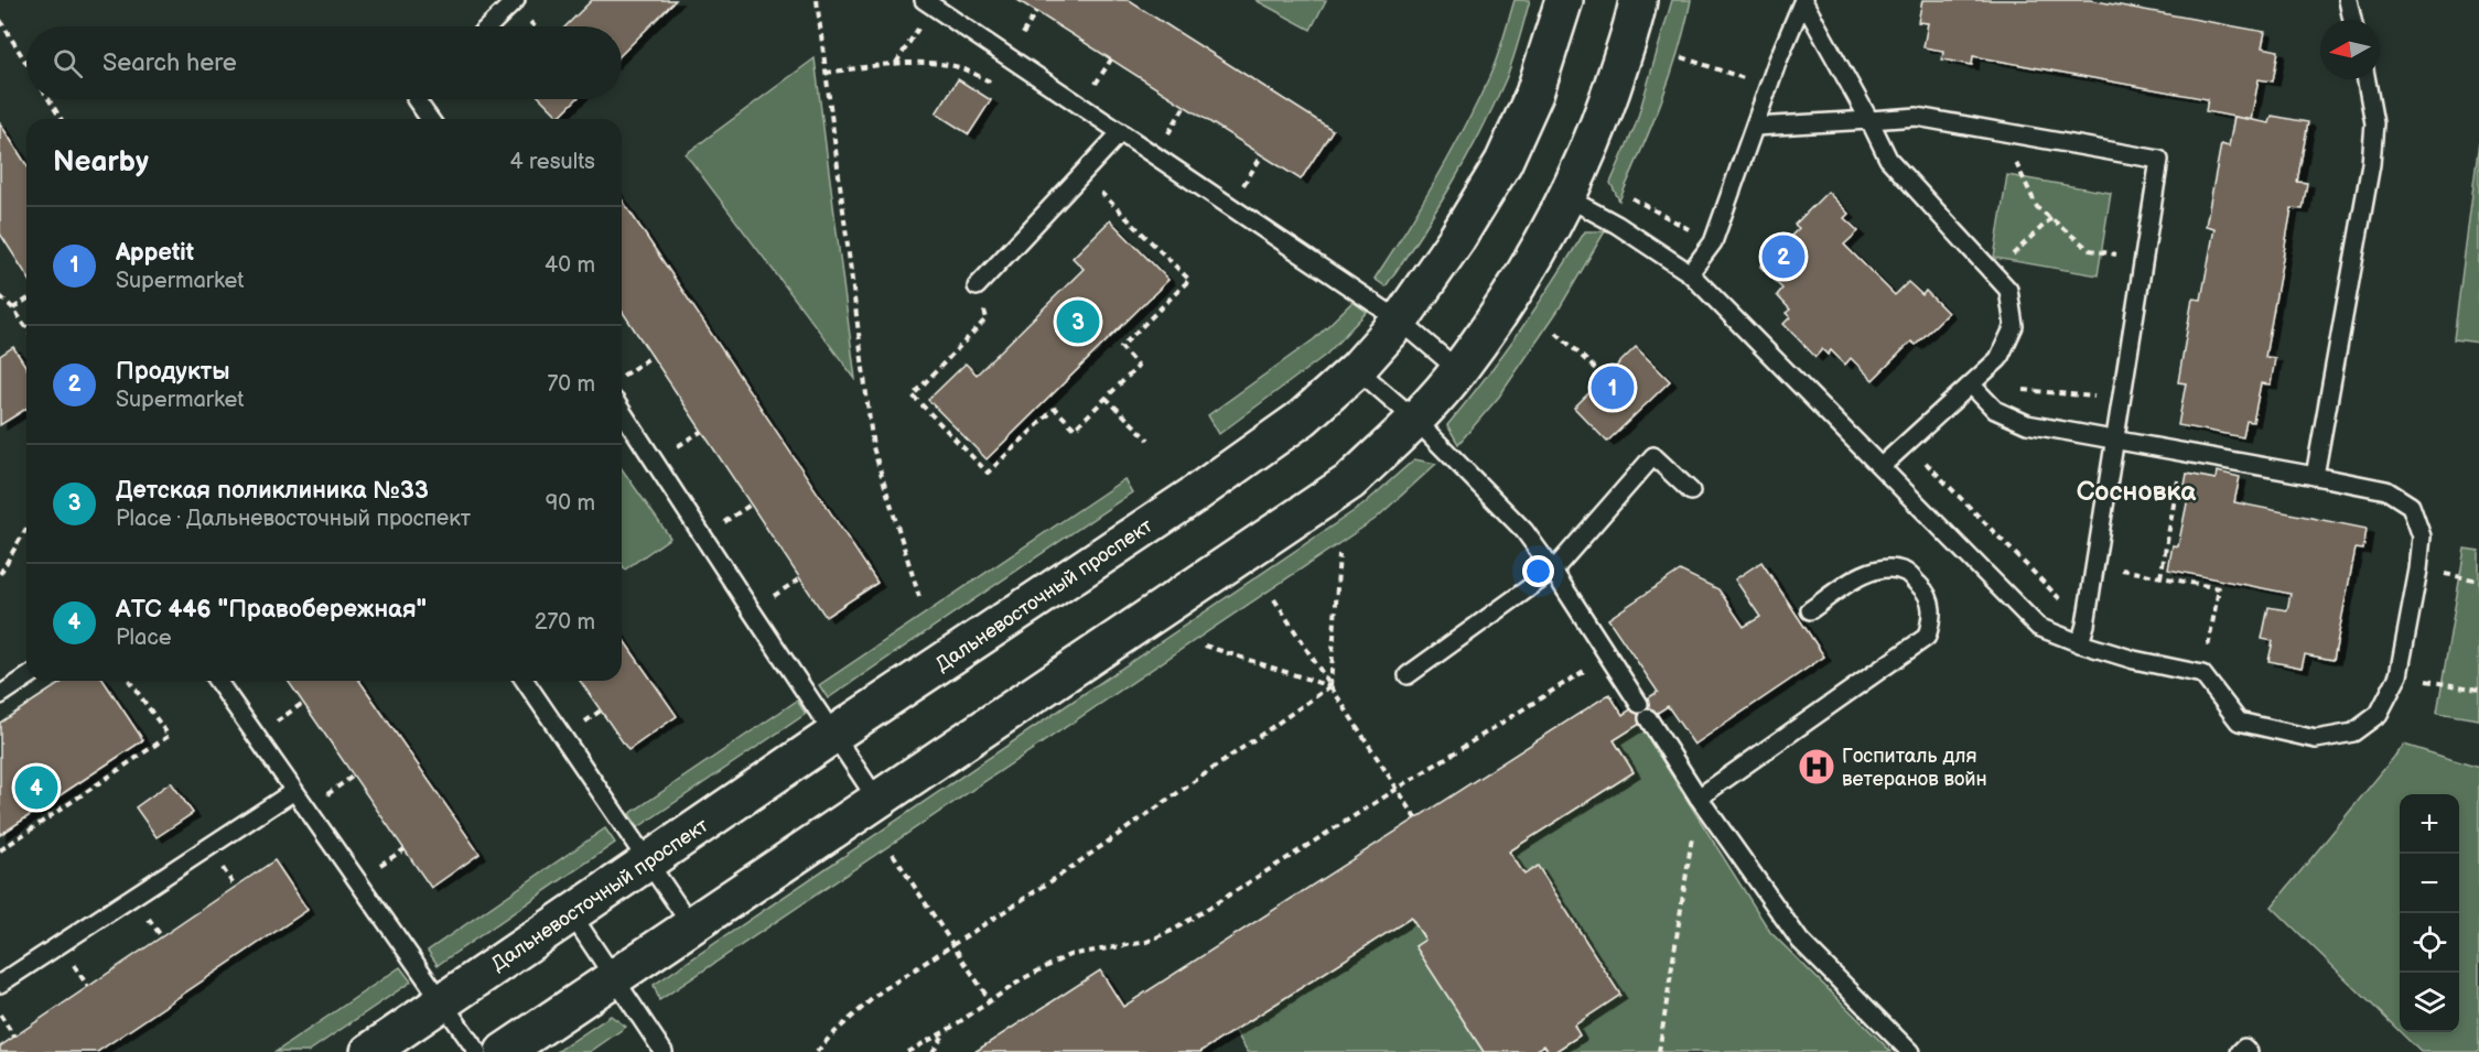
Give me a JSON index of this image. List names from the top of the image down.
{
  "streets": {
    "street": ["Дальневосточный проспект"]
  },
  "districts": ["Сосновка"],
  "places": {
    "hospital": ["Госпиталь для ветеранов войн"]
  },
  "north": "left",
  "page": {
    "search": "Search here",
    "heading": ["Nearby", "4 results"],
    "list": [
      {
        "mark": "1",
        "name": "Appetit",
        "note": "Supermarket",
        "value": "40 m"
      },
      {
        "mark": "2",
        "name": "Продукты",
        "note": "Supermarket",
        "value": "70 m"
      },
      {
        "mark": "3",
        "name": "Детская поликлиника №33",
        "note": "Place · Дальневосточный проспект",
        "value": "90 m"
      },
      {
        "mark": "4",
        "name": "АТС 446 \"Правобережная\"",
        "note": "Place",
        "value": "270 m"
      }
    ],
    "pins": [
      "2",
      "3",
      "1",
      "4"
    ],
    "map_buttons": ["+", "−"]
  }
}
